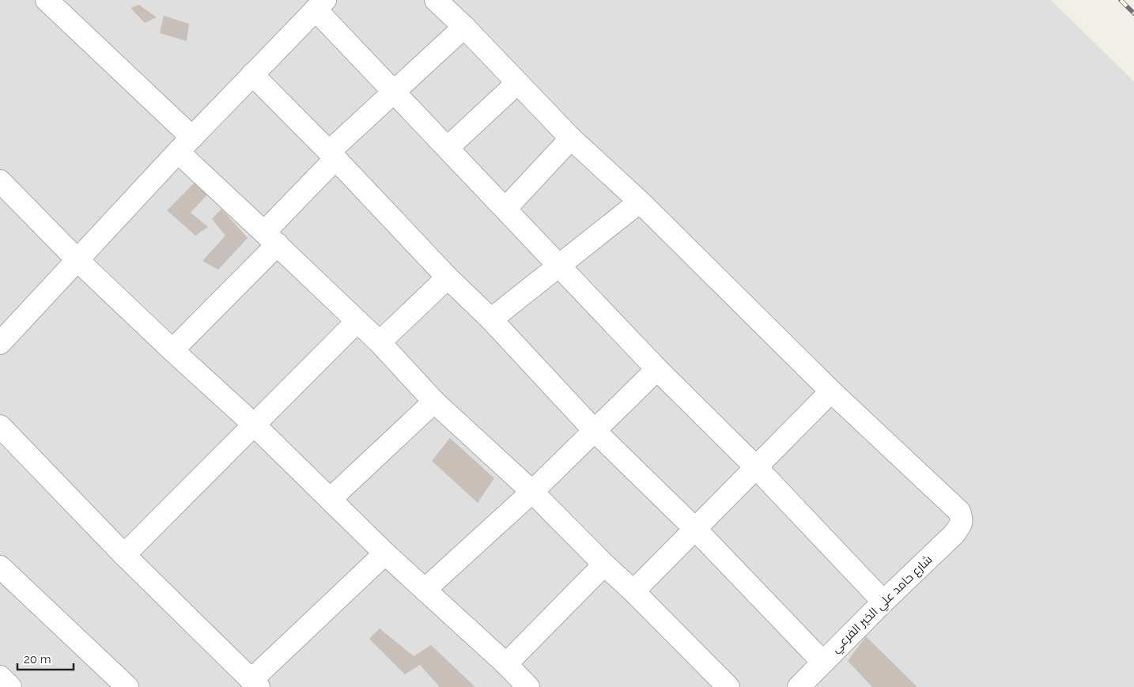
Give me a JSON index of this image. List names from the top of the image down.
{
  "streets": {
    "street": ["شارع حامد علي الخير الفرعي"]
  },
  "scale_bar": "20 m"
}
